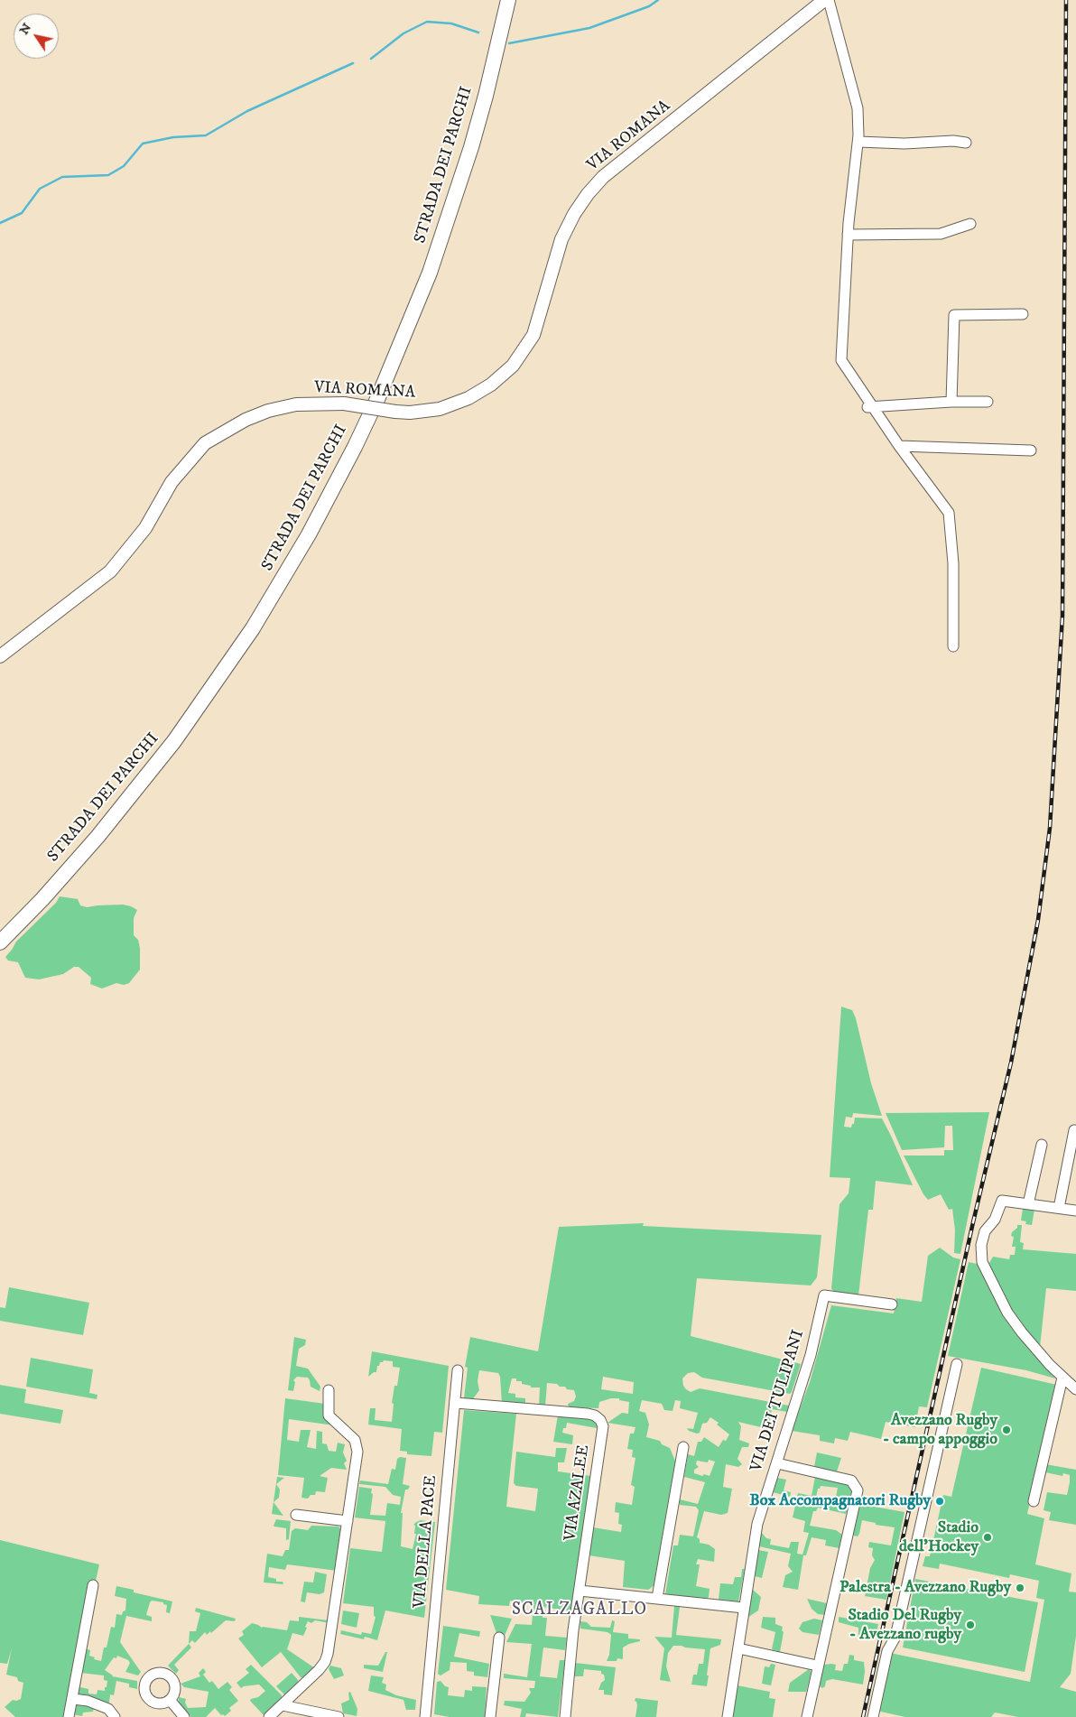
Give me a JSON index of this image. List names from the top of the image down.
{
  "streets": {
    "highway": ["STRADA DEI PARCHI"],
    "main road": ["VIA ROMANA"],
    "street": ["VIA DEI TULIPANI", "VIA AZALEE", "VIA DELLA PACE"]
  },
  "crossings": [
    ["VIA AZALEE", "VIA DELLA PACE"]
  ],
  "districts": ["SCALZAGALLO"],
  "places": [
    "Avezzano Rugby - campo appoggio",
    "Box Accompagnatori Rugby",
    "Stadio dell'Hockey",
    "Palestra - Avezzano Rugby",
    "Stadio Del Rugby - Avezzano rugby"
  ],
  "north": "top left"
}
